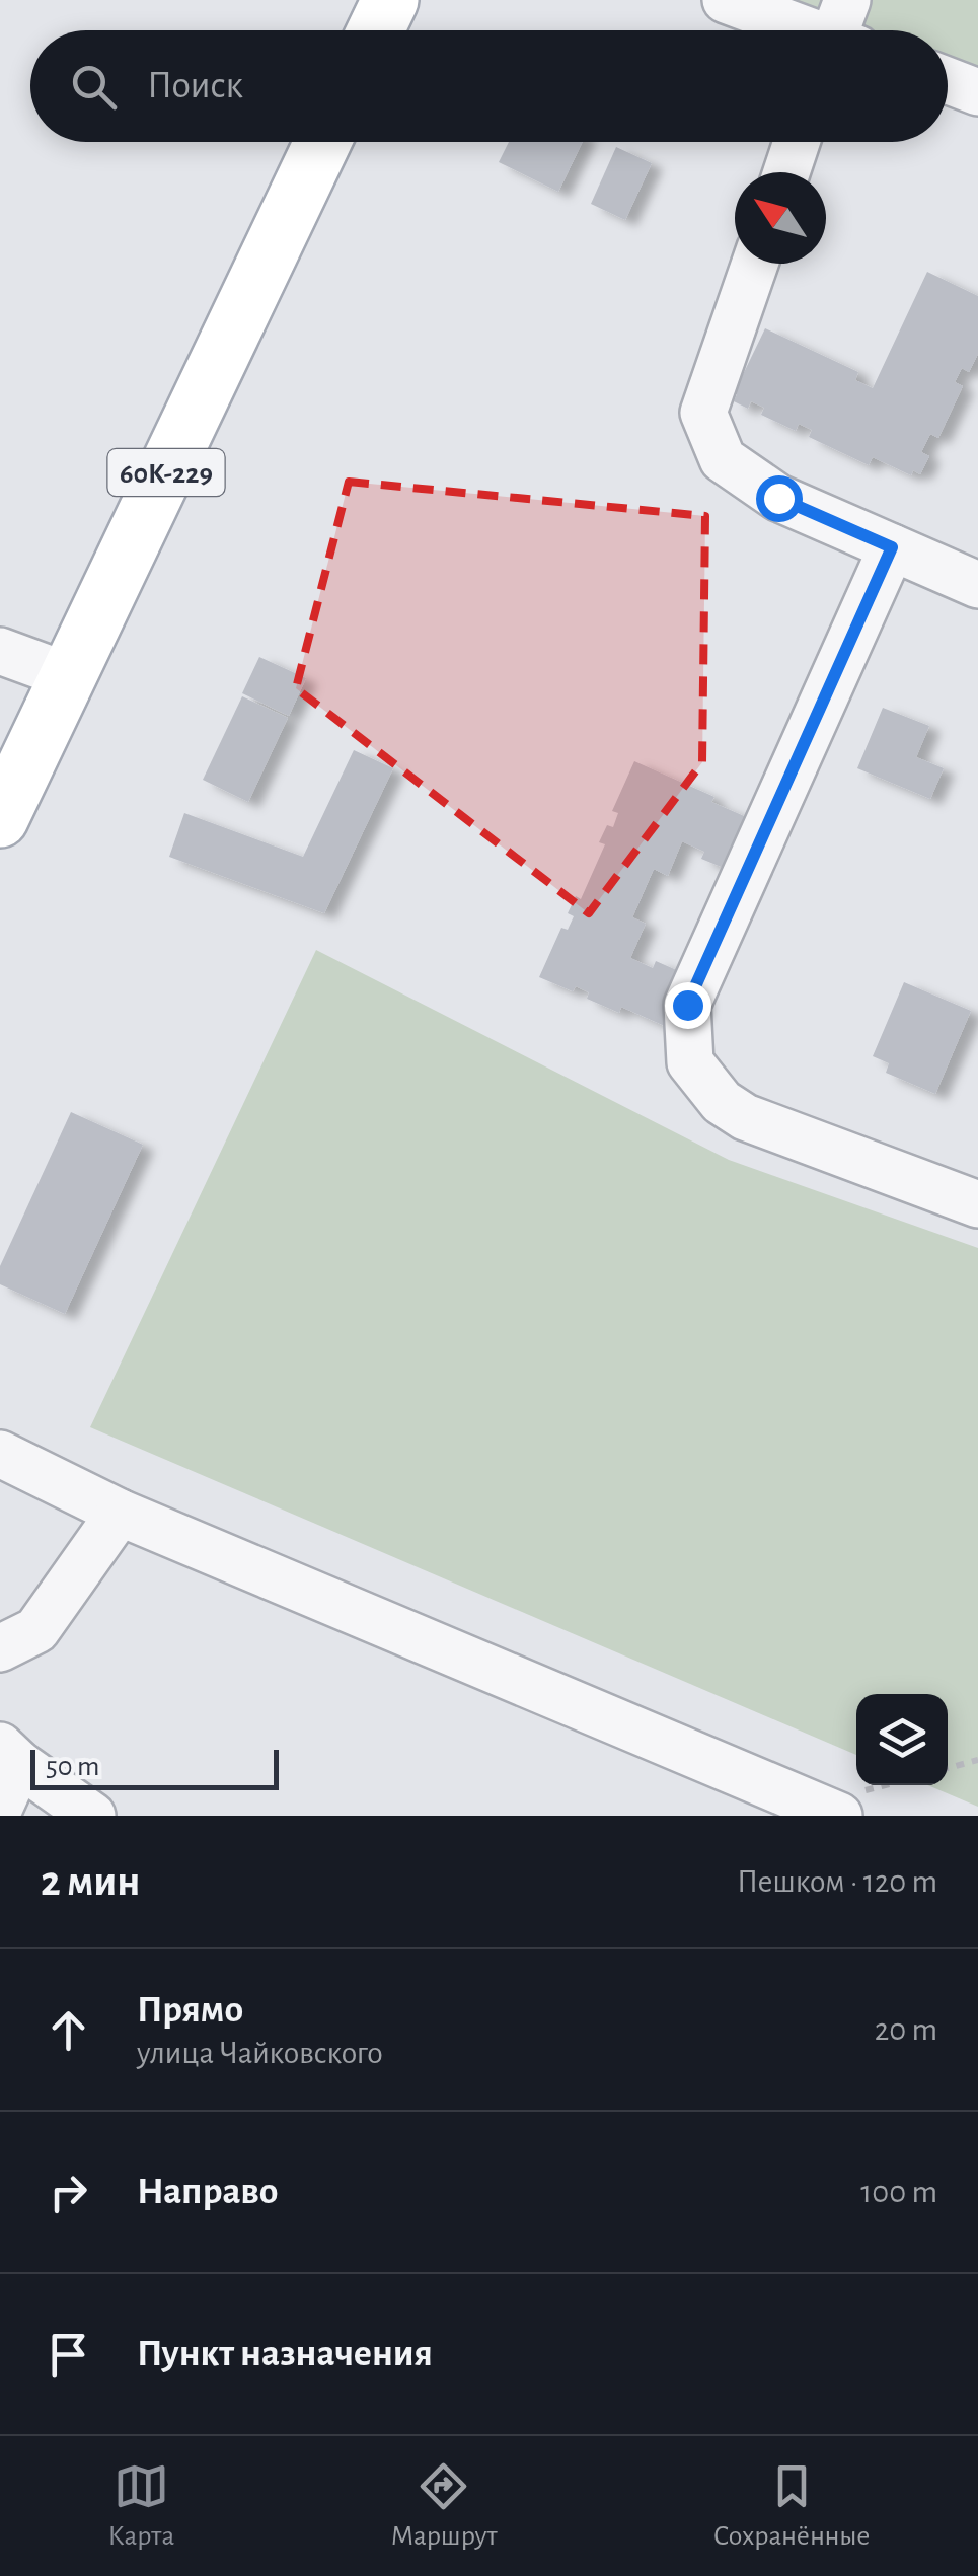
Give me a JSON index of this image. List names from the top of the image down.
{
  "streets": {
    "main road": ["60К-229"]
  },
  "scale_bar": "50 m",
  "north": "top left",
  "page": {
    "search": "Поиск",
    "scale": "50 m",
    "heading": ["2 мин", "Пешком · 120 m"],
    "list": [
      ["Прямо", "улица Чайковского", "20 m"],
      ["Направо", "100 m"],
      "Пункт назначения"
    ],
    "nav": ["Карта", "Маршрут", "Сохранённые"]
  }
}
